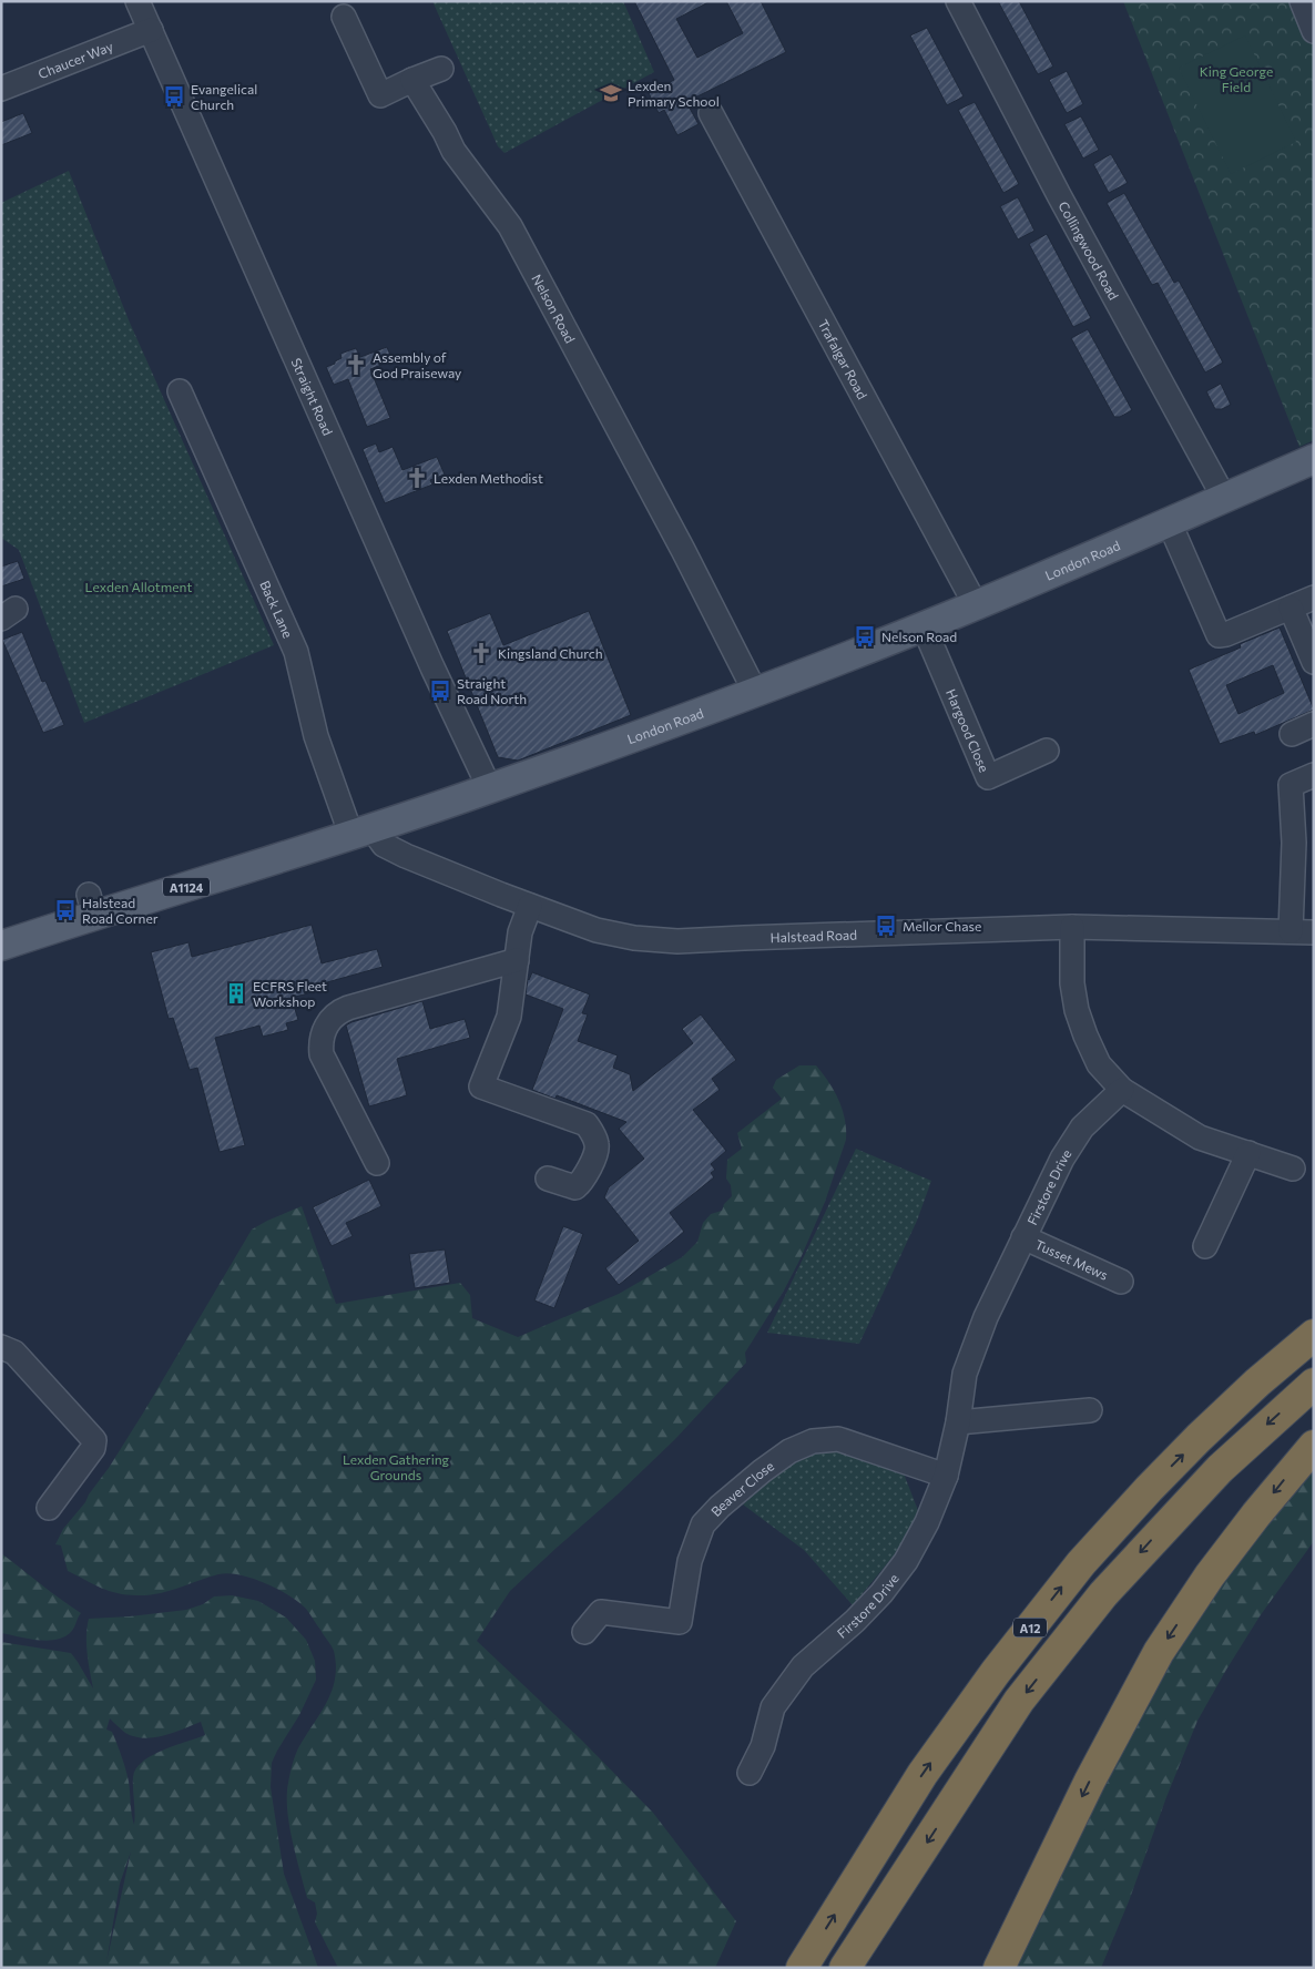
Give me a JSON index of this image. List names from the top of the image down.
{
  "streets": {
    "highway": ["A12"],
    "main road": ["London Road", "A1124"],
    "street": [
      "Chaucer Way",
      "Collingwood Road",
      "Nelson Road",
      "Trafalgar Road",
      "Straight Road",
      "Back Lane",
      "Hargood Close",
      "Halstead Road",
      "Firstore Drive",
      "Tusset Mews",
      "Beaver Close"
    ]
  },
  "crossings": [
    ["Chaucer Way", "Straight Road"],
    ["Collingwood Road", "London Road"],
    ["Nelson Road", "London Road"],
    ["Trafalgar Road", "London Road"],
    ["Straight Road", "London Road"],
    ["London Road", "Back Lane"],
    ["London Road", "Hargood Close"],
    ["London Road", "Halstead Road"],
    ["Back Lane", "Halstead Road"],
    ["Firstore Drive", "Tusset Mews"],
    ["Firstore Drive", "Beaver Close"]
  ],
  "parks": ["King George Field", "Lexden Allotment", "Lexden Gathering Grounds"],
  "places": {
    "school or university": ["Lexden Primary School"],
    "bus stop": [
      "Evangelical Church",
      "Nelson Road",
      "Straight Road North",
      "Halstead Road Corner",
      "Mellor Chase"
    ],
    "church": ["Assembly of God Praiseway", "Lexden Methodist", "Kingsland Church"],
    "building": ["ECFRS Fleet Workshop"]
  }
}
